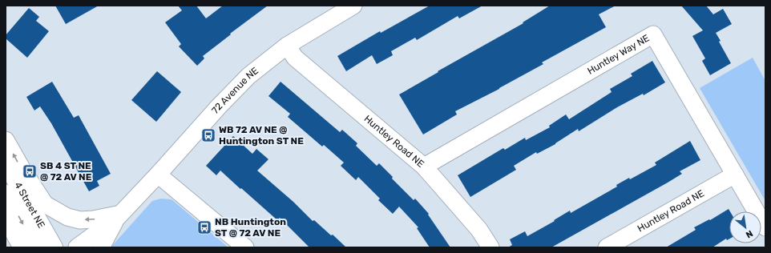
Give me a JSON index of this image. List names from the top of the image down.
{
  "streets": {
    "main road": ["4 Street NE"],
    "street": ["Huntley Way NE", "72 Avenue NE", "Huntley Road NE"]
  },
  "crossings": [
    ["Huntley Way NE", "Huntley Road NE"],
    ["72 Avenue NE", "Huntley Road NE"]
  ],
  "places": {
    "bus stop": ["WB 72 AV NE @ Huntington ST NE", "SB 4 ST NE @ 72 AV NE", "NB Huntington ST @ 72 AV NE"]
  },
  "north": "bottom right"
}
